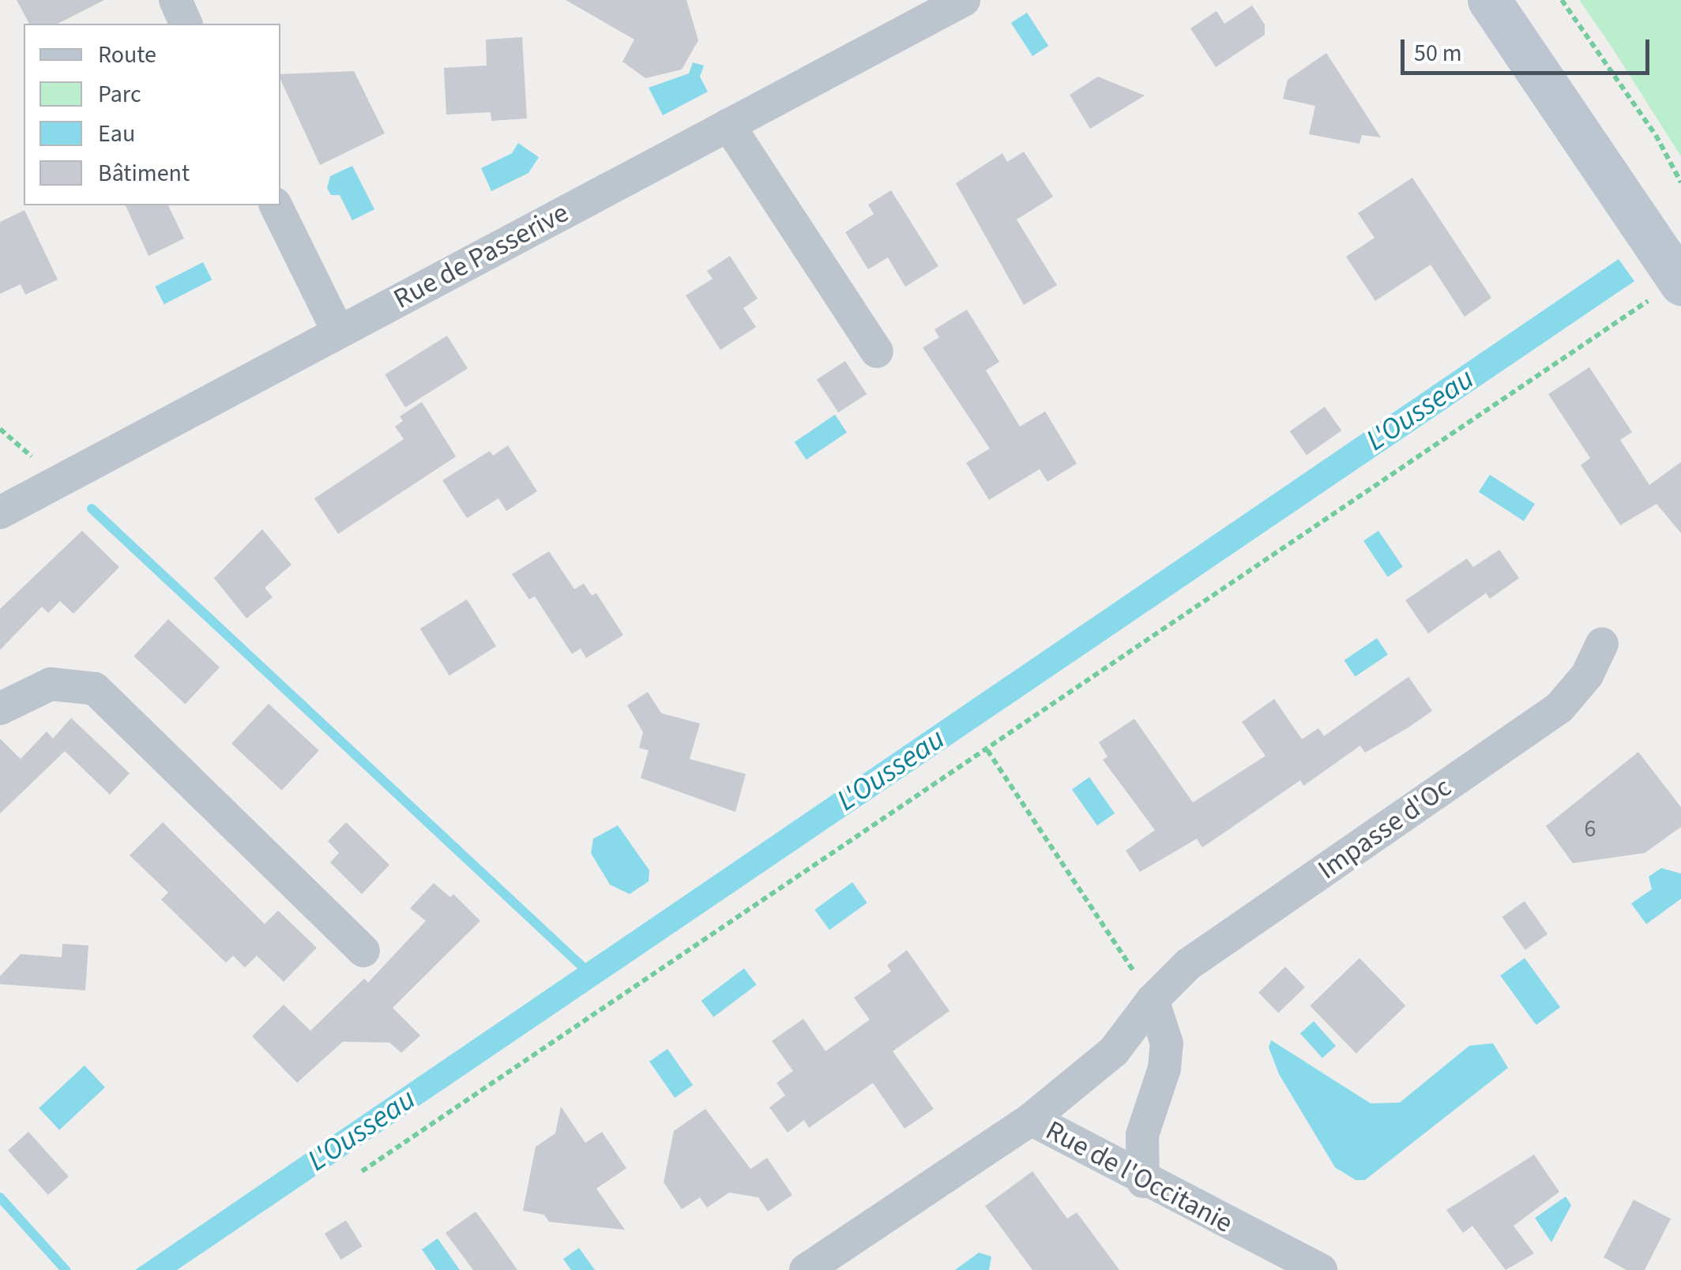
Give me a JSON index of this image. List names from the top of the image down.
{
  "streets": {
    "street": ["Rue de Passerive", "Impasse d'Oc", "Rue de l'Occitanie"]
  },
  "crossings": [
    ["Impasse d'Oc", "Rue de l'Occitanie"]
  ],
  "water": ["L'Ousseau"],
  "house_numbers": ["6"],
  "legend": [
    "Route",
    "Parc",
    "Eau",
    "Bâtiment"
  ],
  "scale_bar": "50 m"
}
